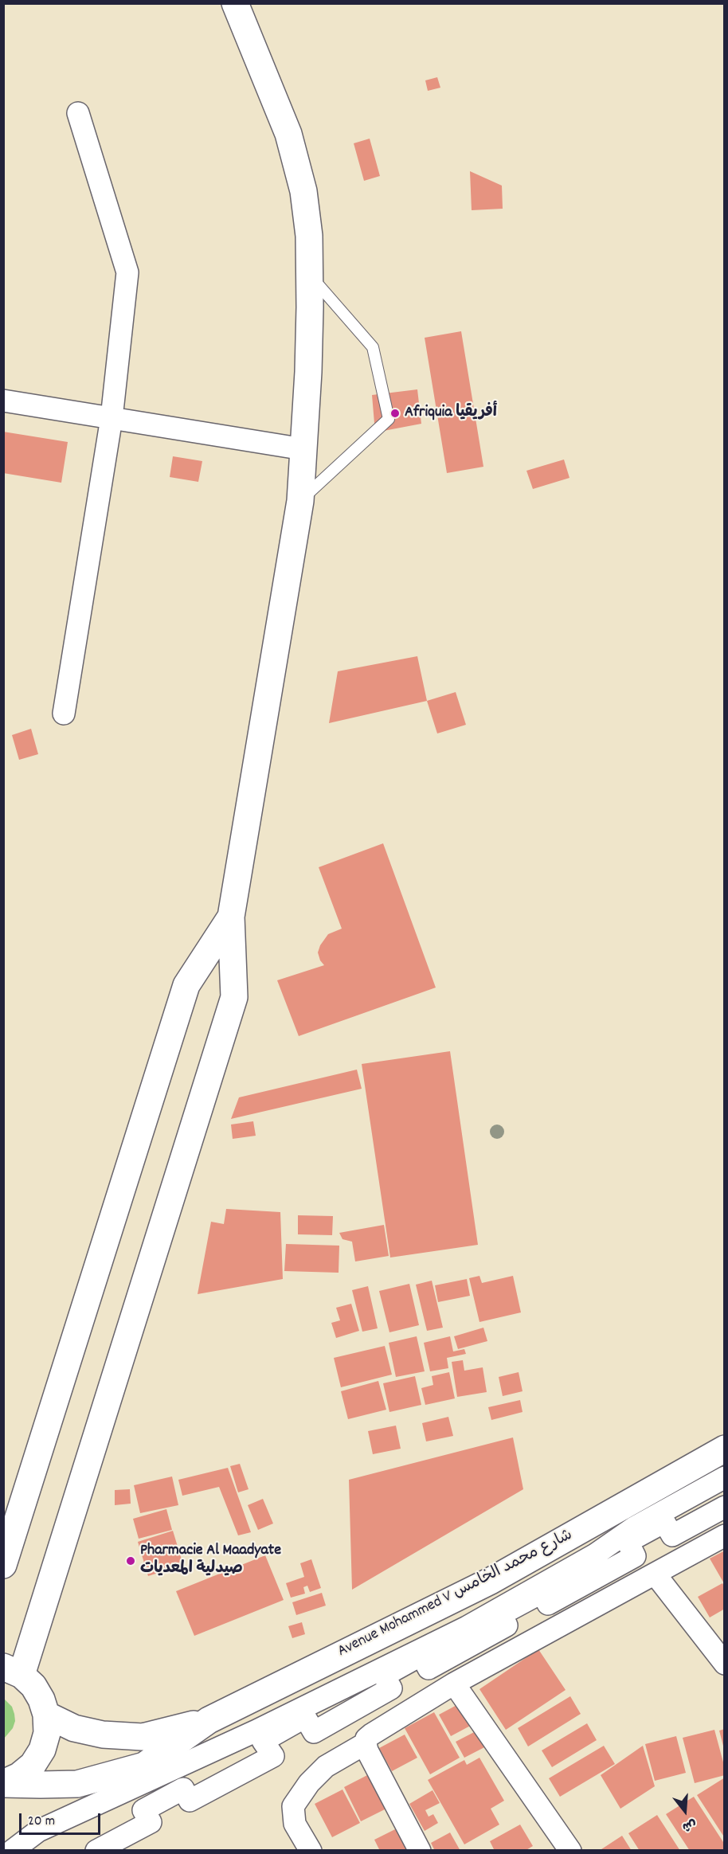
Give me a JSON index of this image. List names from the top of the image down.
{
  "streets": {
    "main road": ["Avenue Mohammed V شارع محمد الخامس"]
  },
  "places": ["Afriquia أفريقيا", "Pharmacie Al Maadyate صيدلية المعديات"],
  "scale_bar": "20 m",
  "north": "bottom"
}
